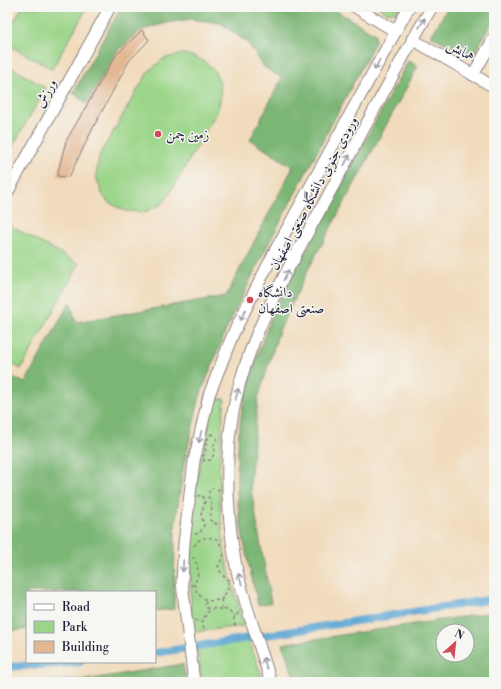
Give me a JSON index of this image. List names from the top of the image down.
{
  "streets": {
    "street": ["همایش", "ورزش", "ورودی جنوبی دانشگاه صنعتی اصفهان"]
  },
  "crossings": [
    ["همایش", "ورودی جنوبی دانشگاه صنعتی اصفهان"]
  ],
  "places": ["زمین چمن", "دانشگاه صنعتی اصفهان"],
  "legend": ["Road", "Park", "Building"],
  "north": "top right"
}
